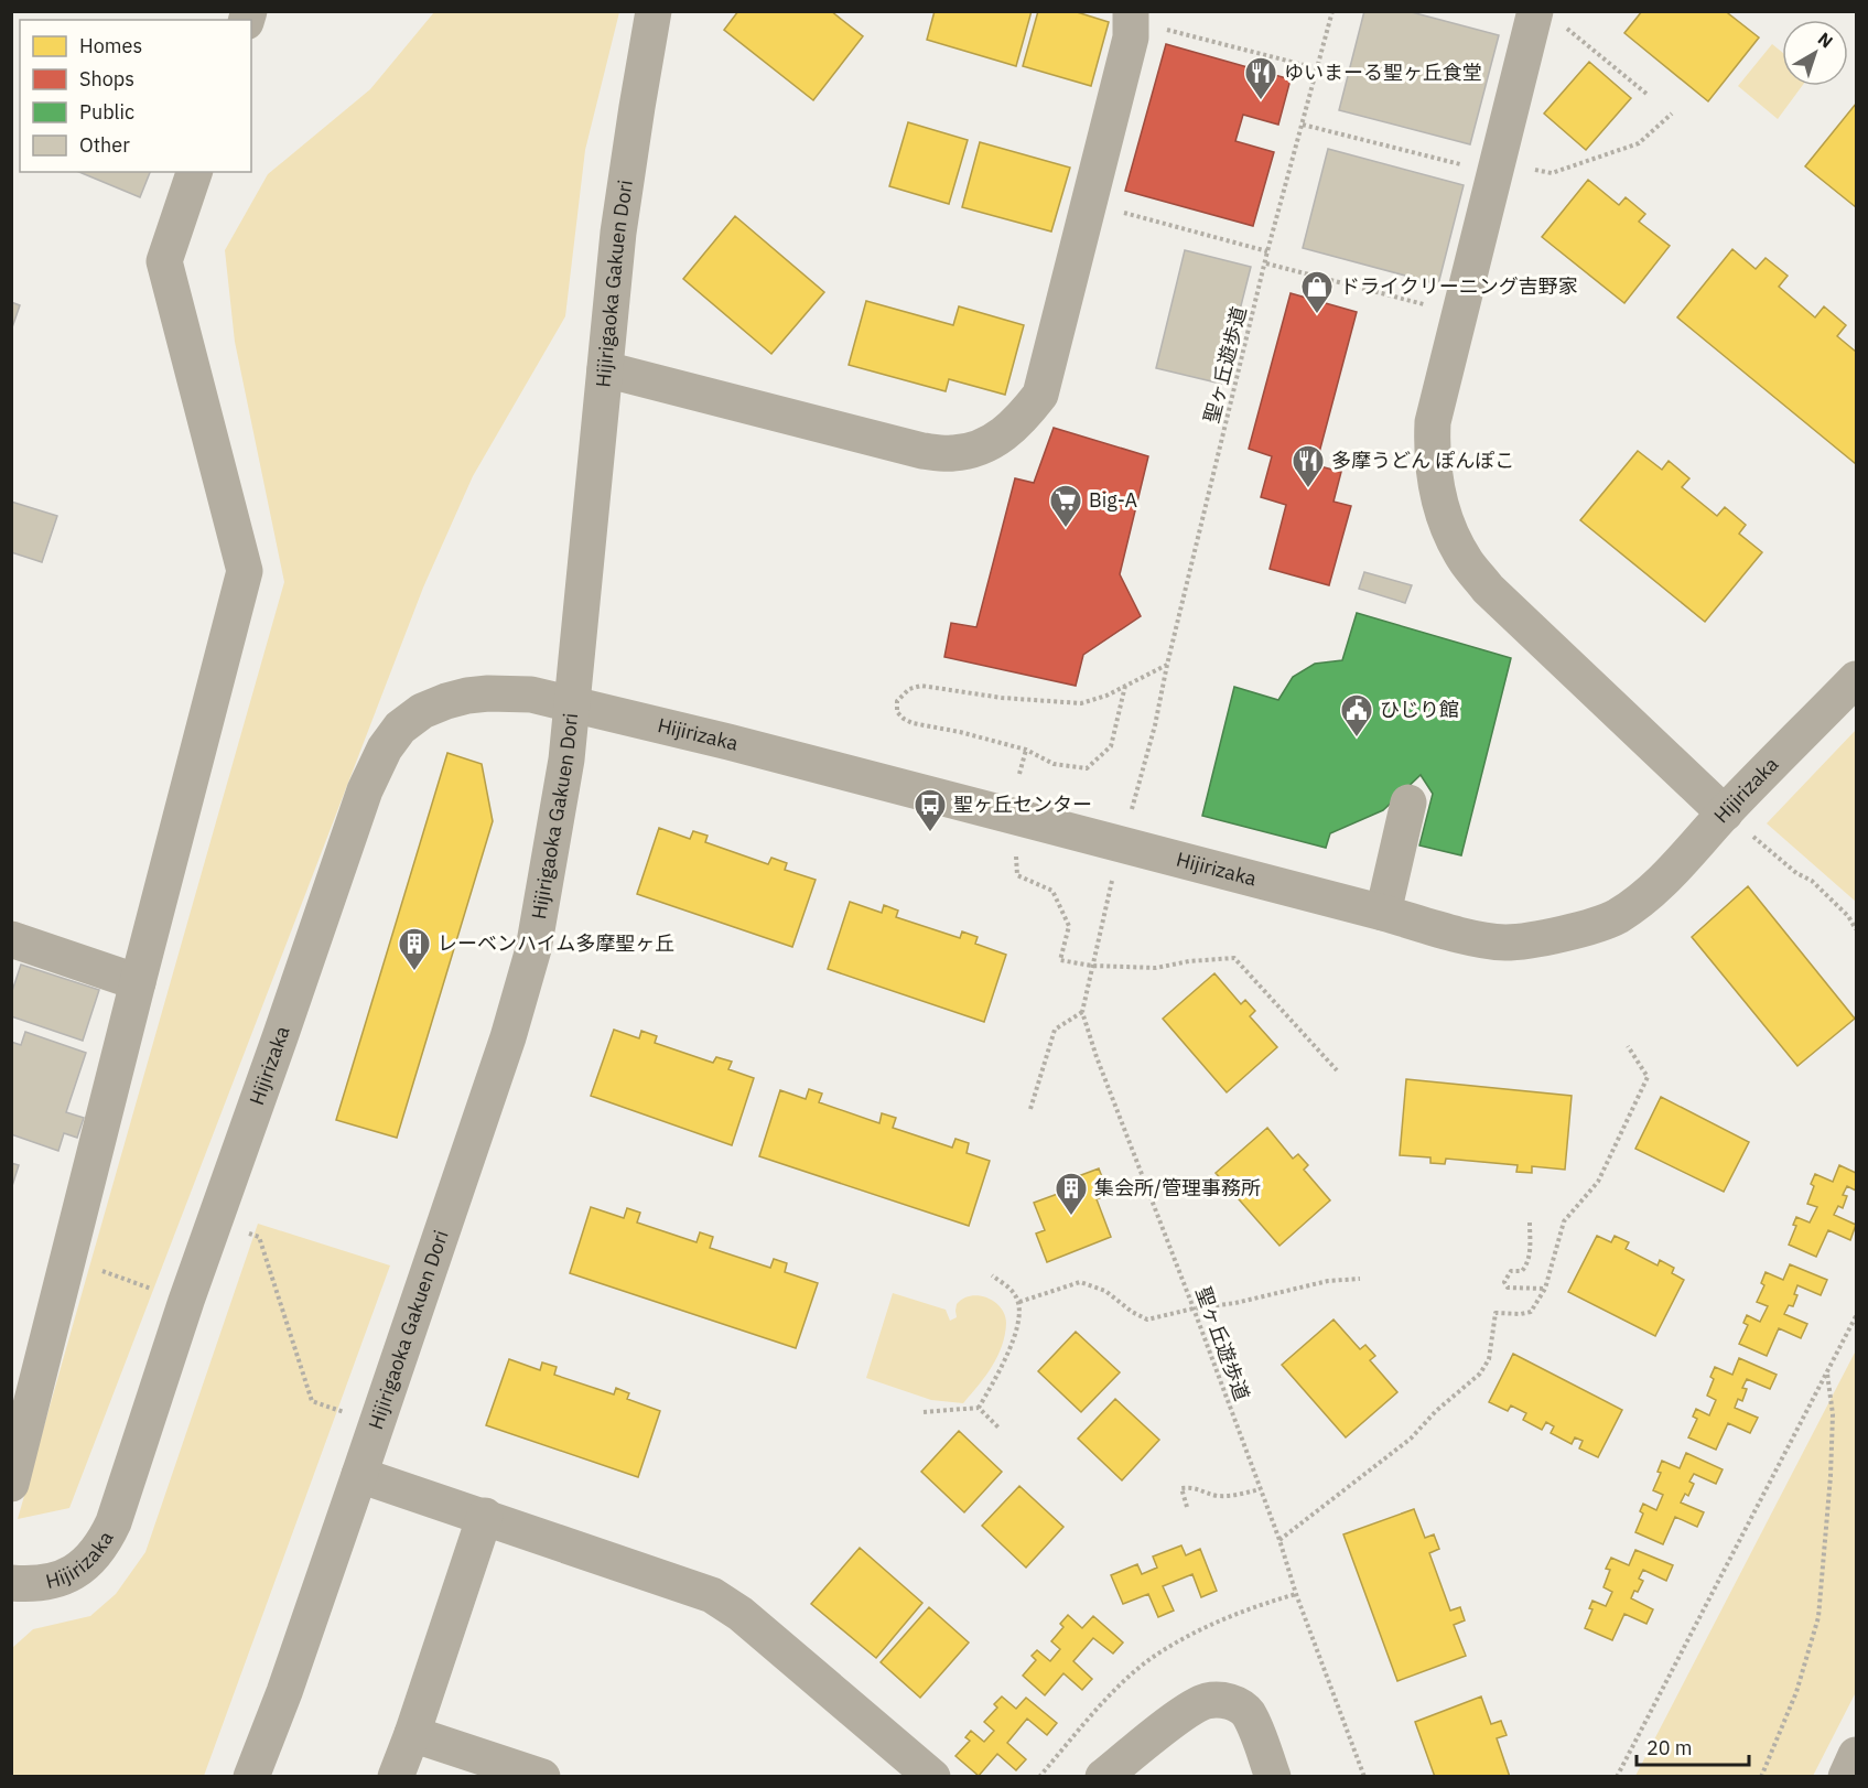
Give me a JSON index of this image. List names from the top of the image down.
{
  "streets": {
    "street": ["Hijirigaoka Gakuen Dori", "Hijirizaka"],
    "path": ["聖ヶ丘遊歩道"]
  },
  "crossings": [
    ["Hijirigaoka Gakuen Dori", "Hijirizaka"]
  ],
  "places": {
    "restaurant": ["ゆいまーる聖ヶ丘食堂", "多摩うどん ぽんぽこ"],
    "shop": ["ドライクリーニング吉野家"],
    "supermarket": ["Big-A"],
    "public building": ["ひじり館"],
    "bus stop": ["聖ヶ丘センター"],
    "building": ["レーベンハイム多摩聖ヶ丘", "集会所/管理事務所"]
  },
  "legend": [
    "Homes",
    "Shops",
    "Public",
    "Other"
  ],
  "scale_bar": "20 m",
  "north": "top right"
}
